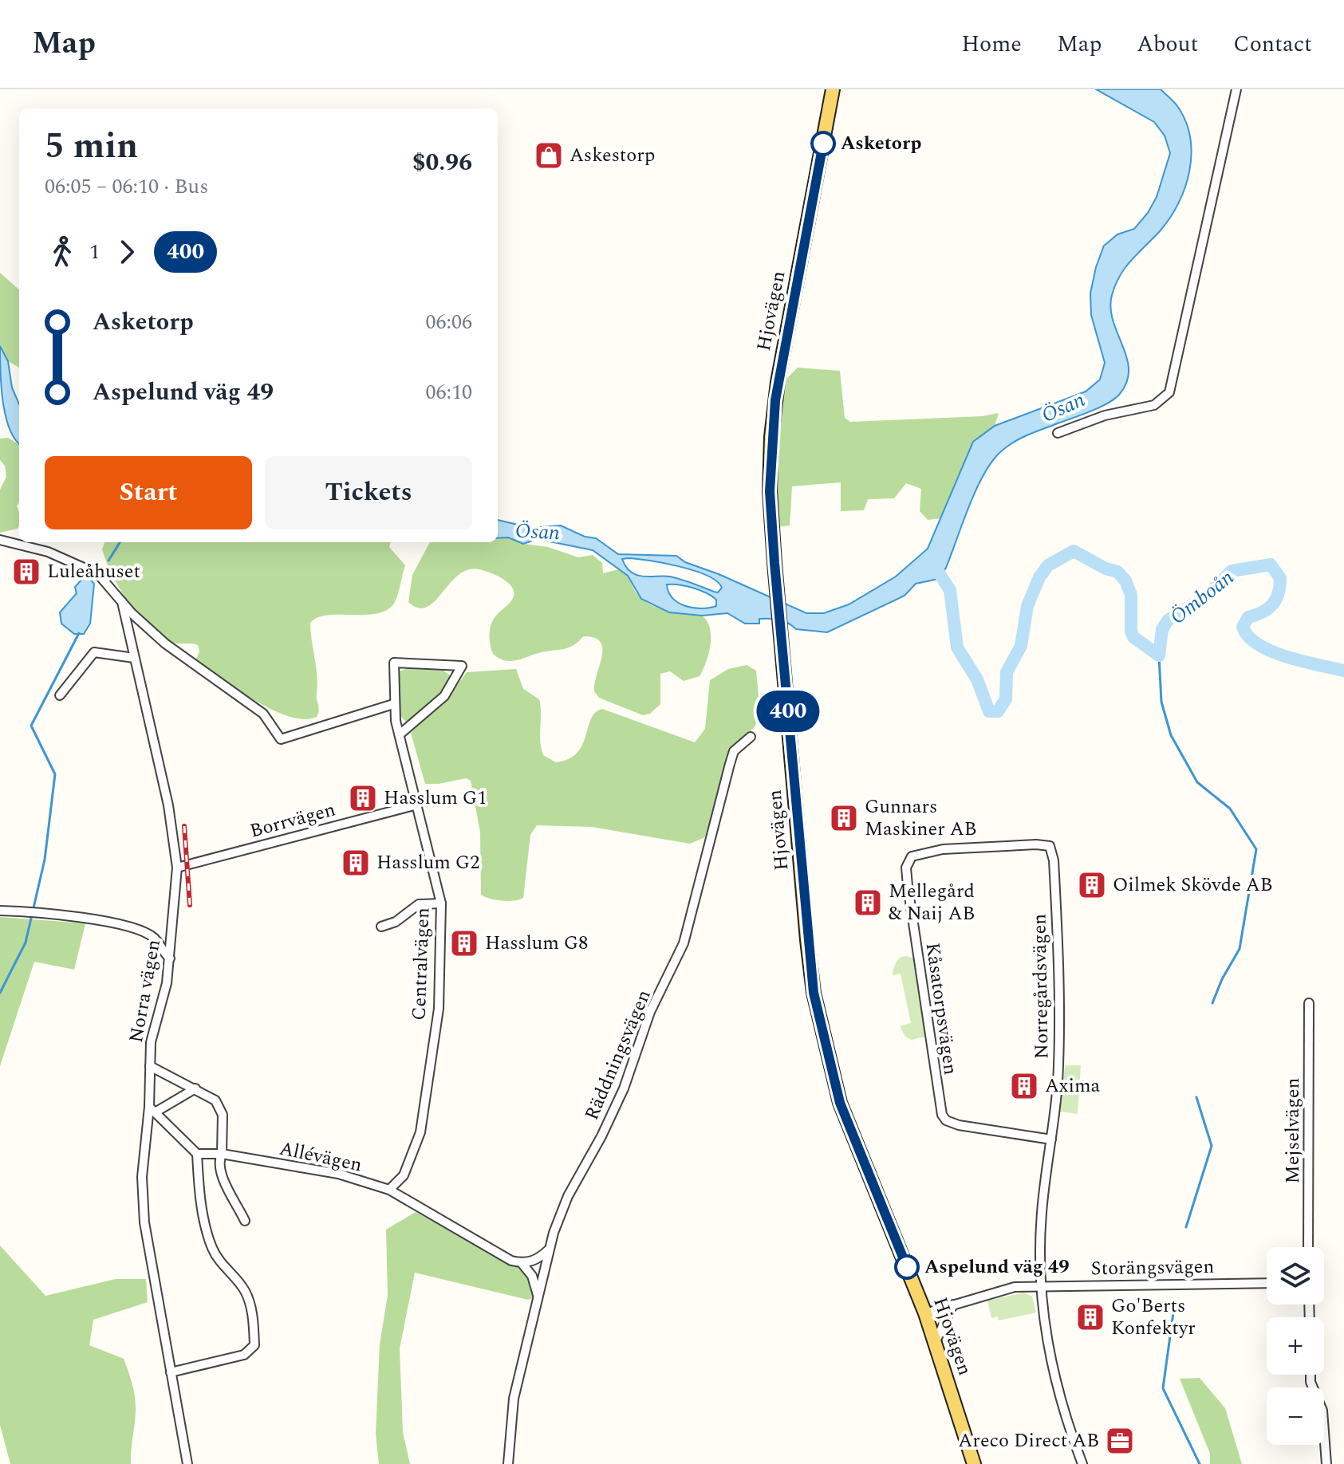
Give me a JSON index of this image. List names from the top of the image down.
{
  "streets": {
    "main road": ["Hjovägen"],
    "street": [
      "Borrvägen",
      "Centralvägen",
      "Norregårdsvägen",
      "Norra vägen",
      "Kåsatorpsvägen",
      "Räddningsvägen",
      "Mejselvägen",
      "Allévägen",
      "Storängsvägen"
    ]
  },
  "crossings": [
    ["Hjovägen", "Storängsvägen"],
    ["Borrvägen", "Centralvägen"],
    ["Borrvägen", "Norra vägen"],
    ["Centralvägen", "Allévägen"],
    ["Norregårdsvägen", "Kåsatorpsvägen"],
    ["Norregårdsvägen", "Storängsvägen"]
  ],
  "water": ["Ösan", "Ömboån"],
  "places": {
    "other": ["Asketorp", "Aspelund väg 49"],
    "shop": ["Askestorp"],
    "building": [
      "Luleåhuset",
      "Hasslum G1",
      "Gunnars Maskiner AB",
      "Hasslum G2",
      "Oilmek Skövde AB",
      "Mellegård & Naij AB",
      "Hasslum G8",
      "Axima",
      "Go'Berts Konfektyr"
    ],
    "office": ["Areco Direct AB"]
  },
  "lines": ["bus line 400"],
  "page": {
    "header": "Map",
    "nav": [
      "Home",
      "Map",
      "About",
      "Contact"
    ],
    "on_map": "400",
    "heading": ["5 min", "06:05 – 06:10 · Bus", "$0.96"],
    "legs": ["1", "400"],
    "list": [
      {
        "name": "Asketorp",
        "value": "06:06"
      },
      {
        "name": "Aspelund väg 49",
        "value": "06:10"
      }
    ],
    "buttons": ["Start", "Tickets"],
    "map_buttons": ["+", "−"]
  }
}
